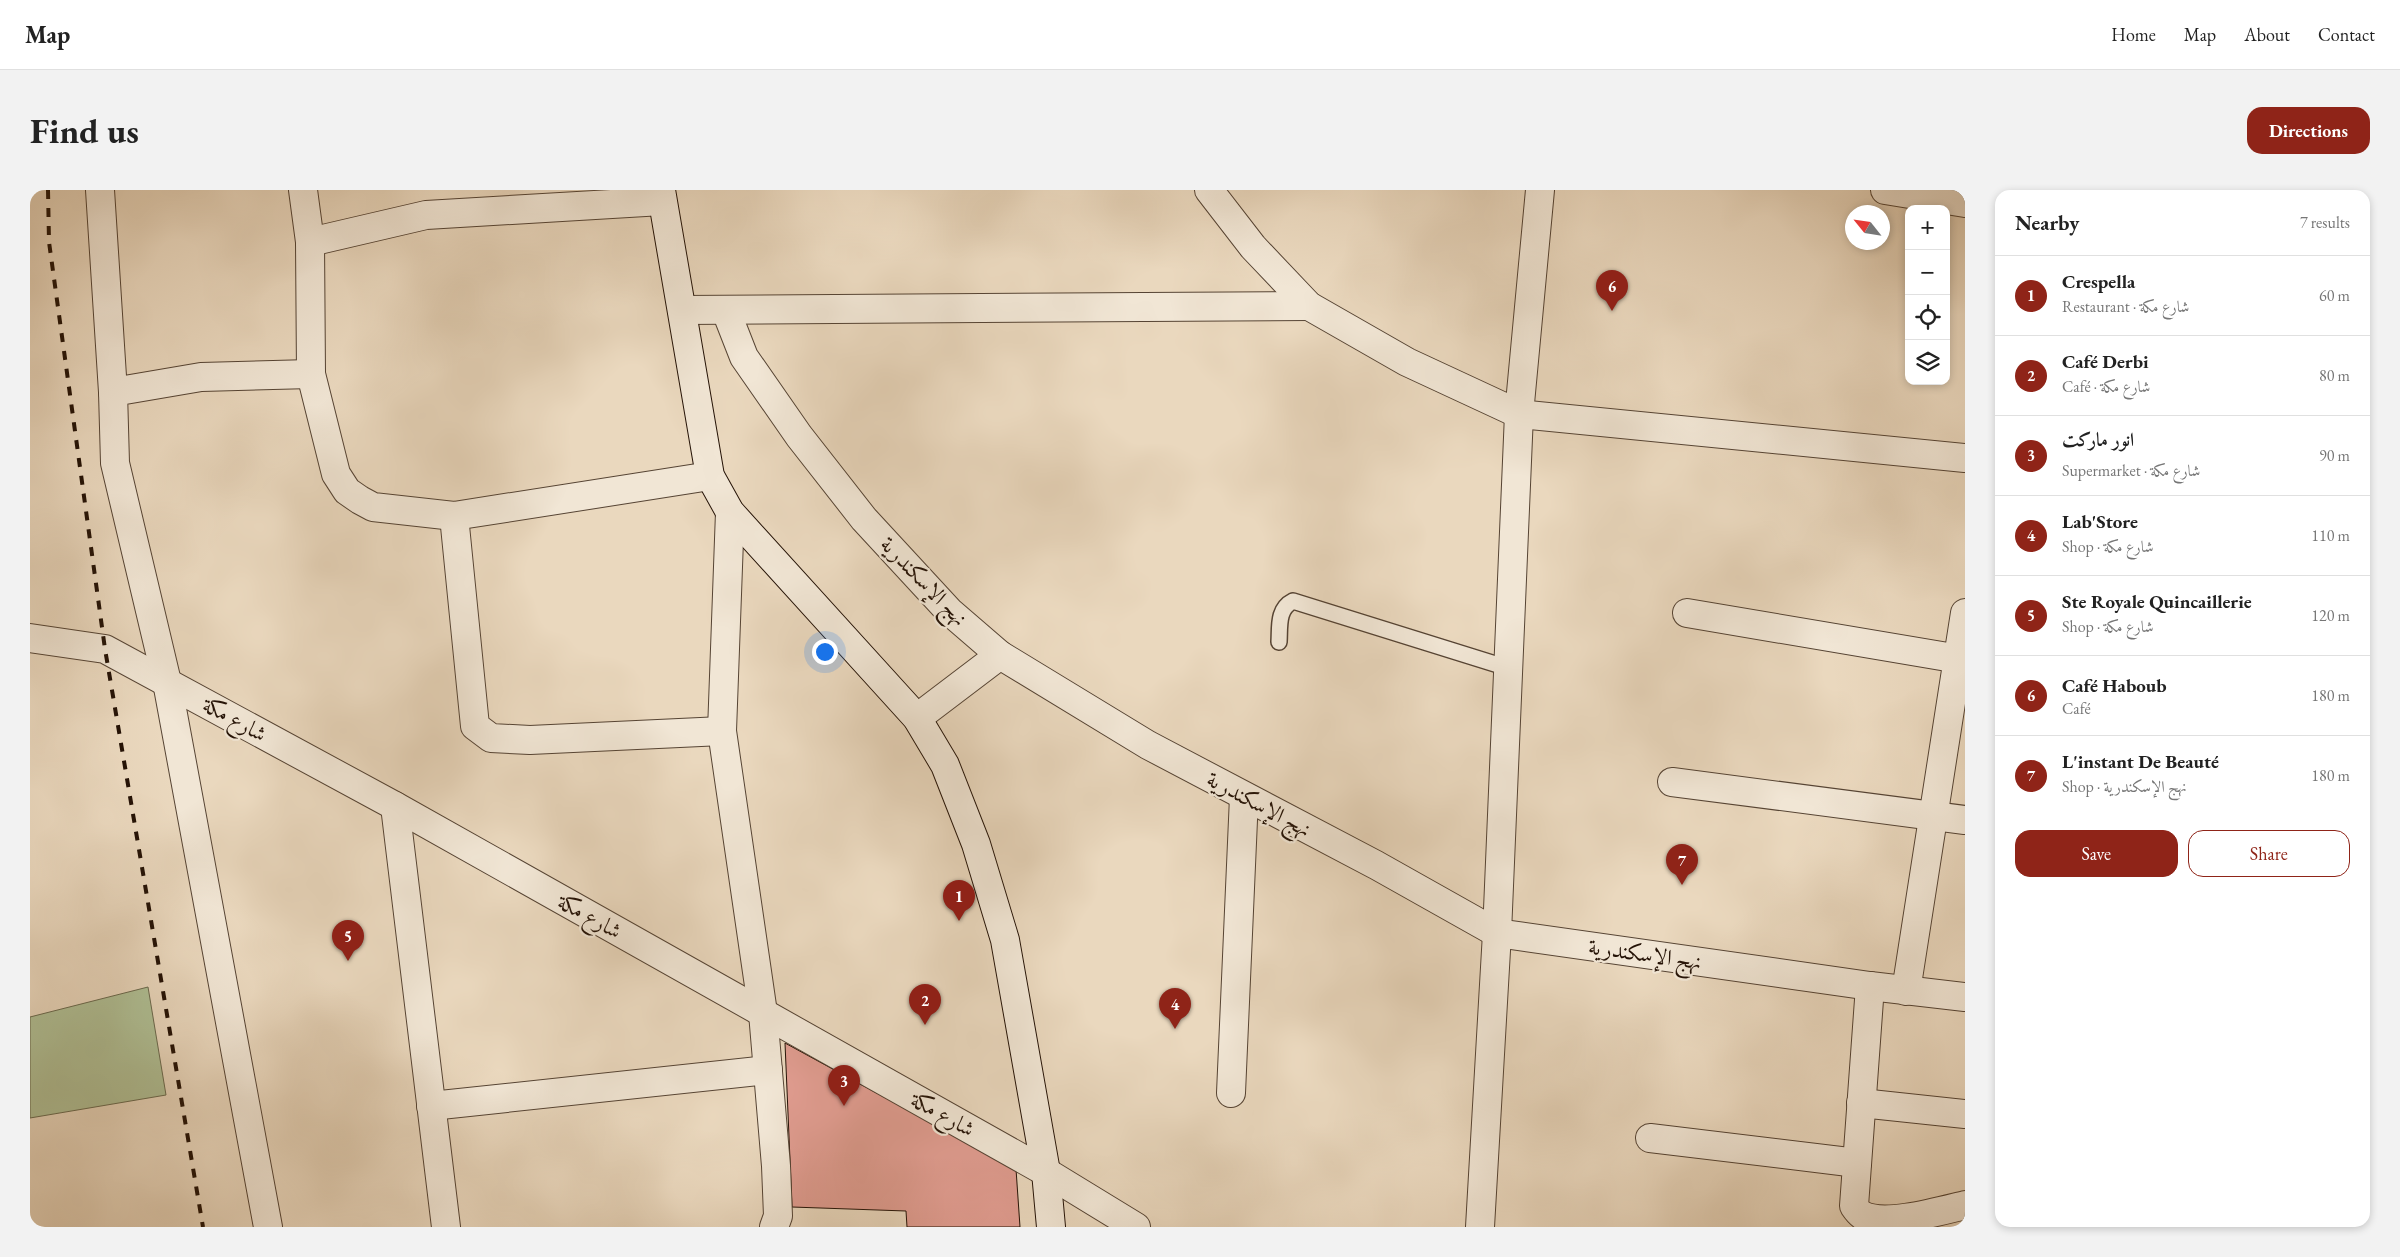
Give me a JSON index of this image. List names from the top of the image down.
{
  "streets": {
    "street": ["نهج الإسكندرية", "شارع مكة"]
  },
  "north": "top left",
  "page": {
    "header": "Map",
    "nav": [
      "Home",
      "Map",
      "About",
      "Contact"
    ],
    "buttons": [
      "Directions",
      ["Save", "Share"]
    ],
    "title": "Find us",
    "heading": ["Nearby", "7 results"],
    "map_buttons": ["+", "−"],
    "list": [
      {
        "mark": "1",
        "name": "Crespella",
        "note": "Restaurant · شارع مكة",
        "value": "60 m"
      },
      {
        "mark": "2",
        "name": "Café Derbi",
        "note": "Café · شارع مكة",
        "value": "80 m"
      },
      {
        "mark": "3",
        "name": "انور ماركت",
        "note": "Supermarket · شارع مكة",
        "value": "90 m"
      },
      {
        "mark": "4",
        "name": "Lab'Store",
        "note": "Shop · شارع مكة",
        "value": "110 m"
      },
      {
        "mark": "5",
        "name": "Ste Royale Quincaillerie",
        "note": "Shop · شارع مكة",
        "value": "120 m"
      },
      {
        "mark": "6",
        "name": "Café Haboub",
        "note": "Café",
        "value": "180 m"
      },
      {
        "mark": "7",
        "name": "L'instant De Beauté",
        "note": "Shop · نهج الإسكندرية",
        "value": "180 m"
      }
    ],
    "pins": [
      "6",
      "7",
      "1",
      "5",
      "2",
      "4",
      "3"
    ]
  }
}
